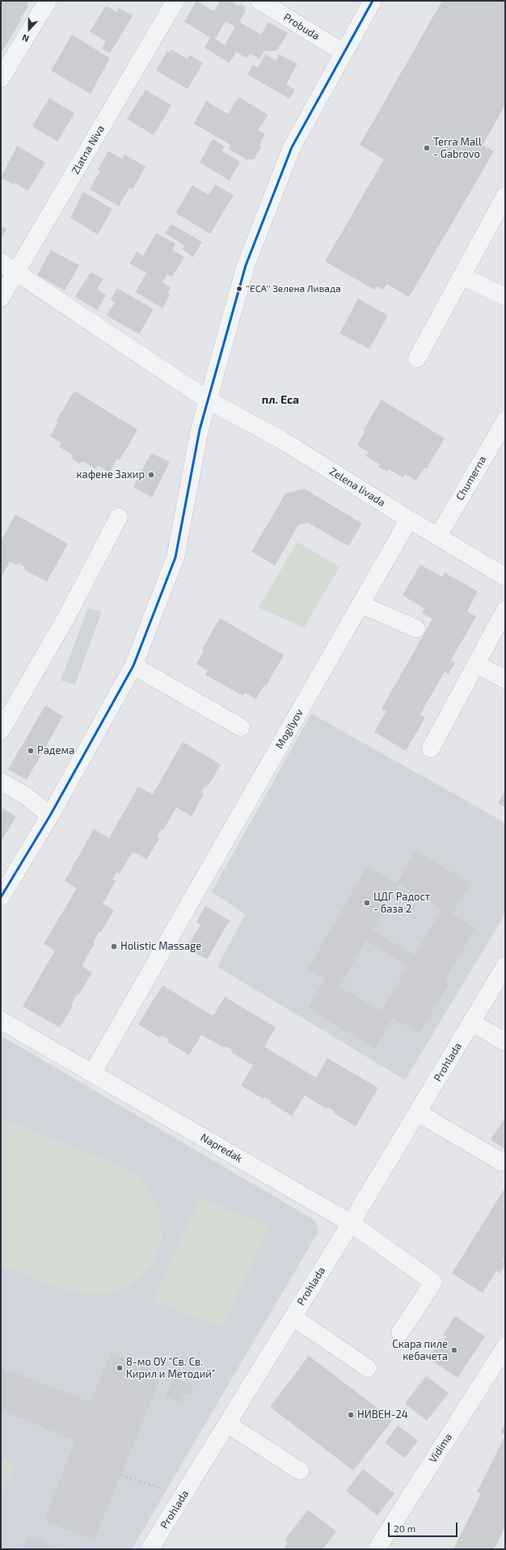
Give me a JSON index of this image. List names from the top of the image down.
{
  "streets": {
    "street": [
      "Probuda",
      "Zlatna Niva",
      "Chumerna",
      "Zelena livada",
      "Mogilyov",
      "Prohlada",
      "Napredak",
      "Vidima"
    ]
  },
  "crossings": [
    ["Zlatna Niva", "Zelena livada"],
    ["Chumerna", "Zelena livada"],
    ["Zelena livada", "Mogilyov"],
    ["Mogilyov", "Napredak"],
    ["Prohlada", "Napredak"]
  ],
  "districts": ["пл. Еса"],
  "places": [
    "Terra Mall - Gabrovo",
    "''ЕСА'' Зелена Ливада",
    "кафене Захир",
    "Радема",
    "ЦДГ Радост - база 2",
    "Holistic Massage",
    "Скара пиле кебачета",
    "8-мо ОУ \"Св. Св. Кирил и Методий\"",
    "НИВЕН-24"
  ],
  "scale_bar": "20 m",
  "north": "bottom"
}
